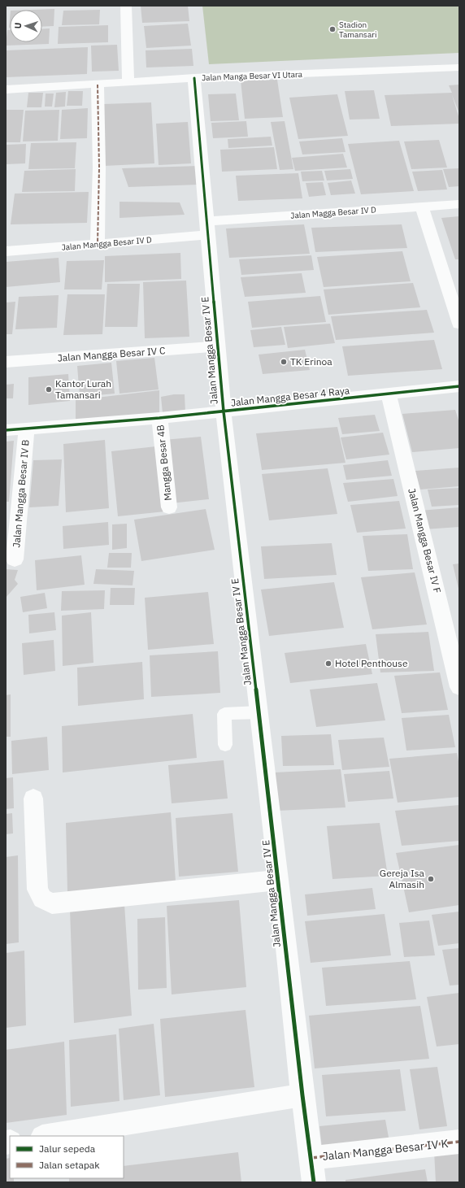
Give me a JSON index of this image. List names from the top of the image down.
{
  "streets": {
    "street": [
      "Jalan Manga Besar VI Utara",
      "Jalan Magga Besar IV D",
      "Jalan Mangga Besar IV D",
      "Jalan Mangga Besar IV E",
      "Jalan Mangga Besar IV C",
      "Jalan Mangga Besar 4 Raya",
      "Mangga Besar 4B",
      "Jalan Mangga Besar IV B",
      "Jalan Mangga Besar IV F",
      "Jalan Mangga Besar IV K"
    ]
  },
  "crossings": [
    ["Jalan Manga Besar VI Utara", "Jalan Mangga Besar IV E"],
    ["Jalan Magga Besar IV D", "Jalan Mangga Besar IV D"],
    ["Jalan Magga Besar IV D", "Jalan Mangga Besar IV E"],
    ["Jalan Mangga Besar IV D", "Jalan Mangga Besar IV E"],
    ["Jalan Mangga Besar IV E", "Jalan Mangga Besar IV C"],
    ["Jalan Mangga Besar IV E", "Jalan Mangga Besar 4 Raya"],
    ["Jalan Mangga Besar IV E", "Jalan Mangga Besar IV K"],
    ["Jalan Mangga Besar 4 Raya", "Mangga Besar 4B"],
    ["Jalan Mangga Besar 4 Raya", "Jalan Mangga Besar IV B"],
    ["Jalan Mangga Besar 4 Raya", "Jalan Mangga Besar IV F"]
  ],
  "places": [
    "Stadion Tamansari",
    "TK Erinoa",
    "Kantor Lurah Tamansari",
    "Hotel Penthouse",
    "Gereja Isa Almasih"
  ],
  "legend": ["Jalur sepeda", "Jalan setapak"],
  "north": "left"
}
